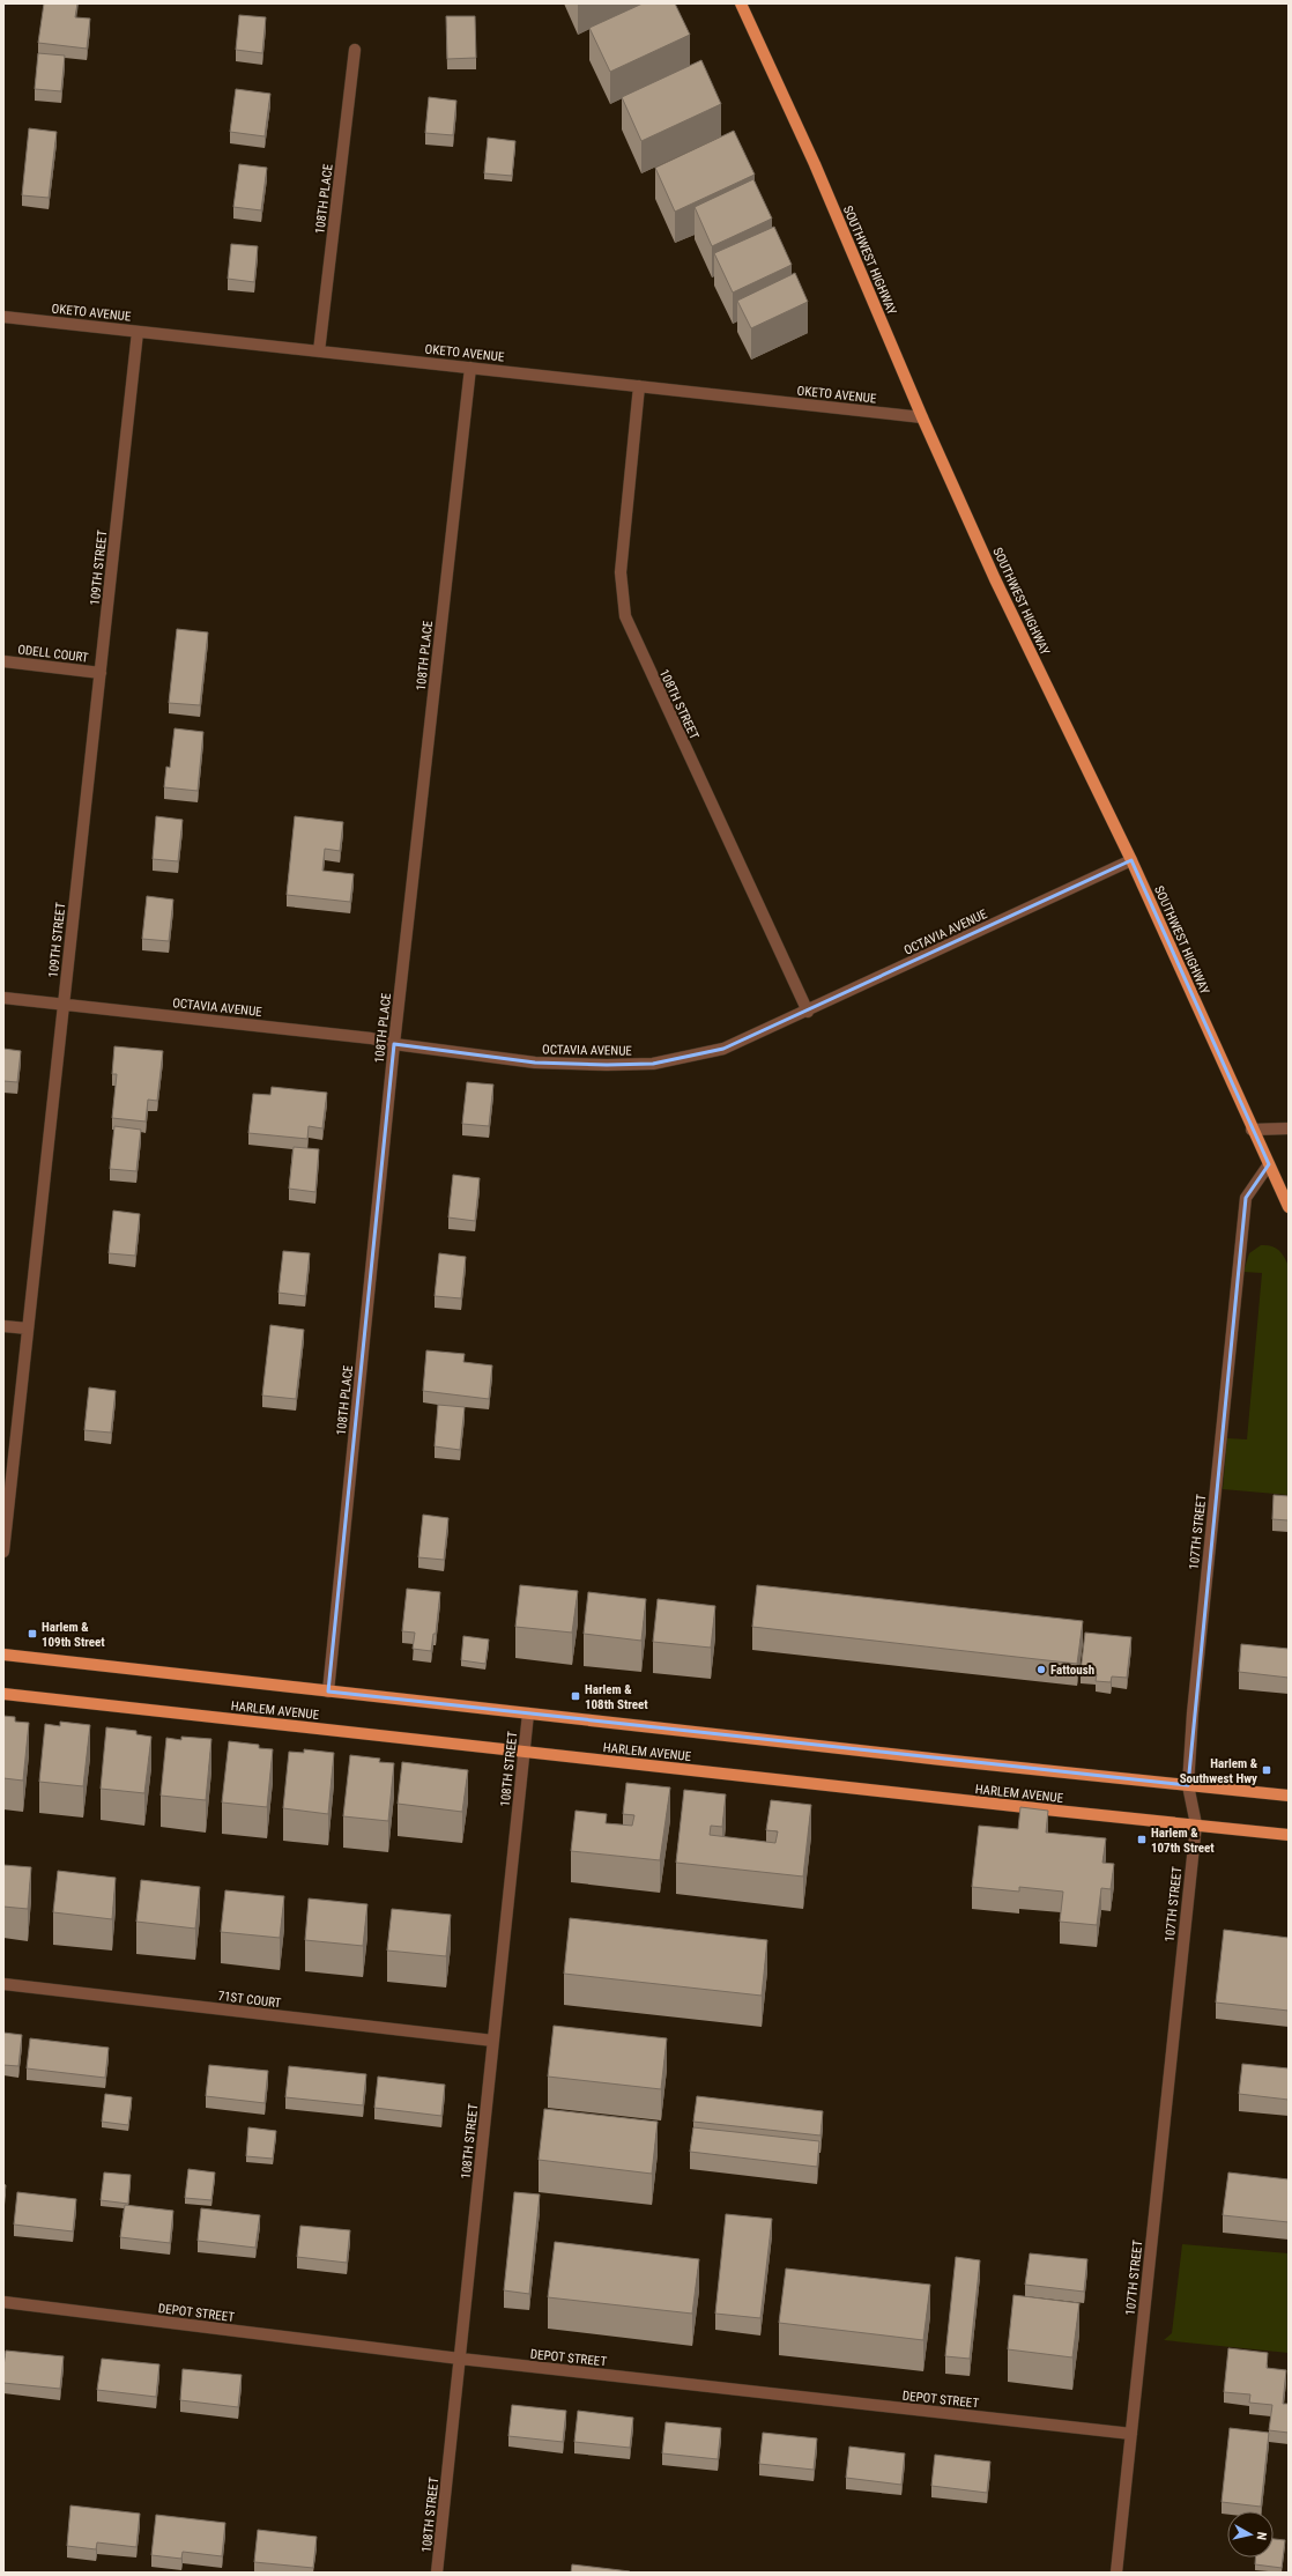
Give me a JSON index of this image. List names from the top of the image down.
{
  "streets": {
    "main road": ["SOUTHWEST HIGHWAY", "HARLEM AVENUE"],
    "street": [
      "108TH PLACE",
      "OKETO AVENUE",
      "109TH STREET",
      "ODELL COURT",
      "108TH STREET",
      "OCTAVIA AVENUE",
      "107TH STREET",
      "71ST COURT",
      "DEPOT STREET"
    ]
  },
  "crossings": [
    ["108TH PLACE", "OKETO AVENUE"],
    ["108TH PLACE", "OCTAVIA AVENUE"],
    ["108TH PLACE", "HARLEM AVENUE"],
    ["SOUTHWEST HIGHWAY", "OKETO AVENUE"],
    ["SOUTHWEST HIGHWAY", "OCTAVIA AVENUE"],
    ["SOUTHWEST HIGHWAY", "107TH STREET"],
    ["OKETO AVENUE", "109TH STREET"],
    ["OKETO AVENUE", "108TH STREET"],
    ["109TH STREET", "ODELL COURT"],
    ["109TH STREET", "OCTAVIA AVENUE"],
    ["108TH STREET", "OCTAVIA AVENUE"],
    ["108TH STREET", "HARLEM AVENUE"],
    ["108TH STREET", "71ST COURT"],
    ["108TH STREET", "DEPOT STREET"],
    ["107TH STREET", "HARLEM AVENUE"],
    ["107TH STREET", "DEPOT STREET"]
  ],
  "places": {
    "transit": [
      "Harlem & 109th Street",
      "Harlem & 108th Street",
      "Harlem & Southwest Hwy",
      "Harlem & 107th Street"
    ],
    "other": ["Fattoush"]
  },
  "north": "right"
}
